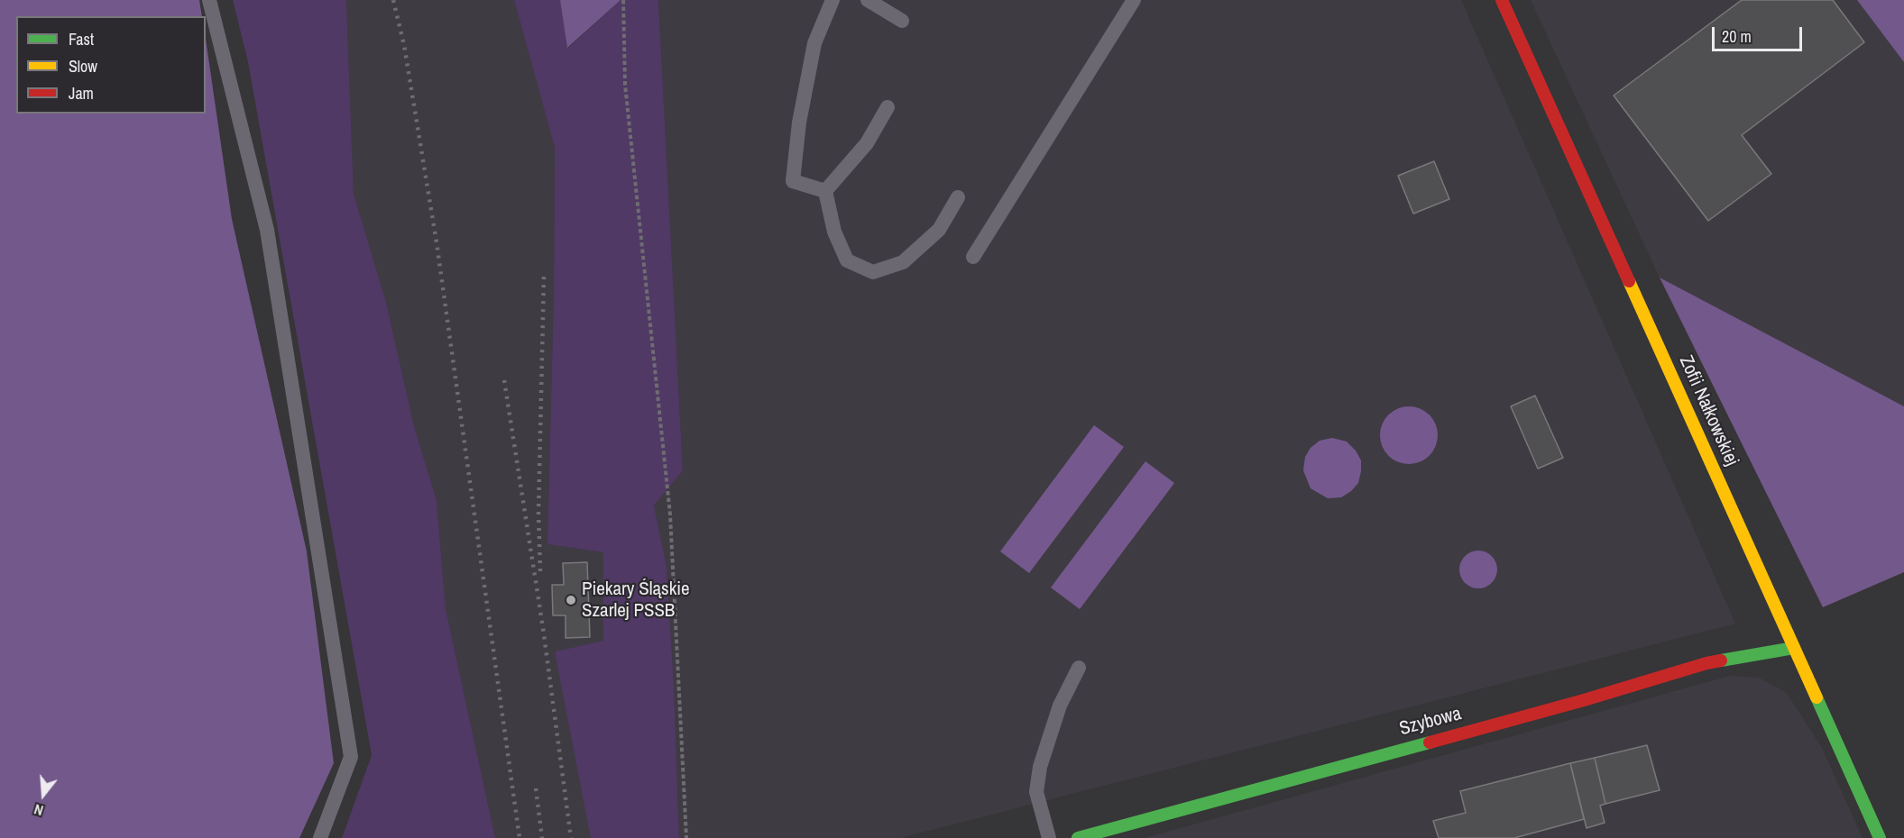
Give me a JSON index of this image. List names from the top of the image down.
{
  "streets": {
    "street": ["Zofii Nałkowskiej", "Szybowa"]
  },
  "crossings": [
    ["Zofii Nałkowskiej", "Szybowa"]
  ],
  "places": ["Piekary Śląskie Szarlej PSSB"],
  "legend": ["Fast", "Slow", "Jam"],
  "scale_bar": "20 m",
  "north": "bottom"
}
